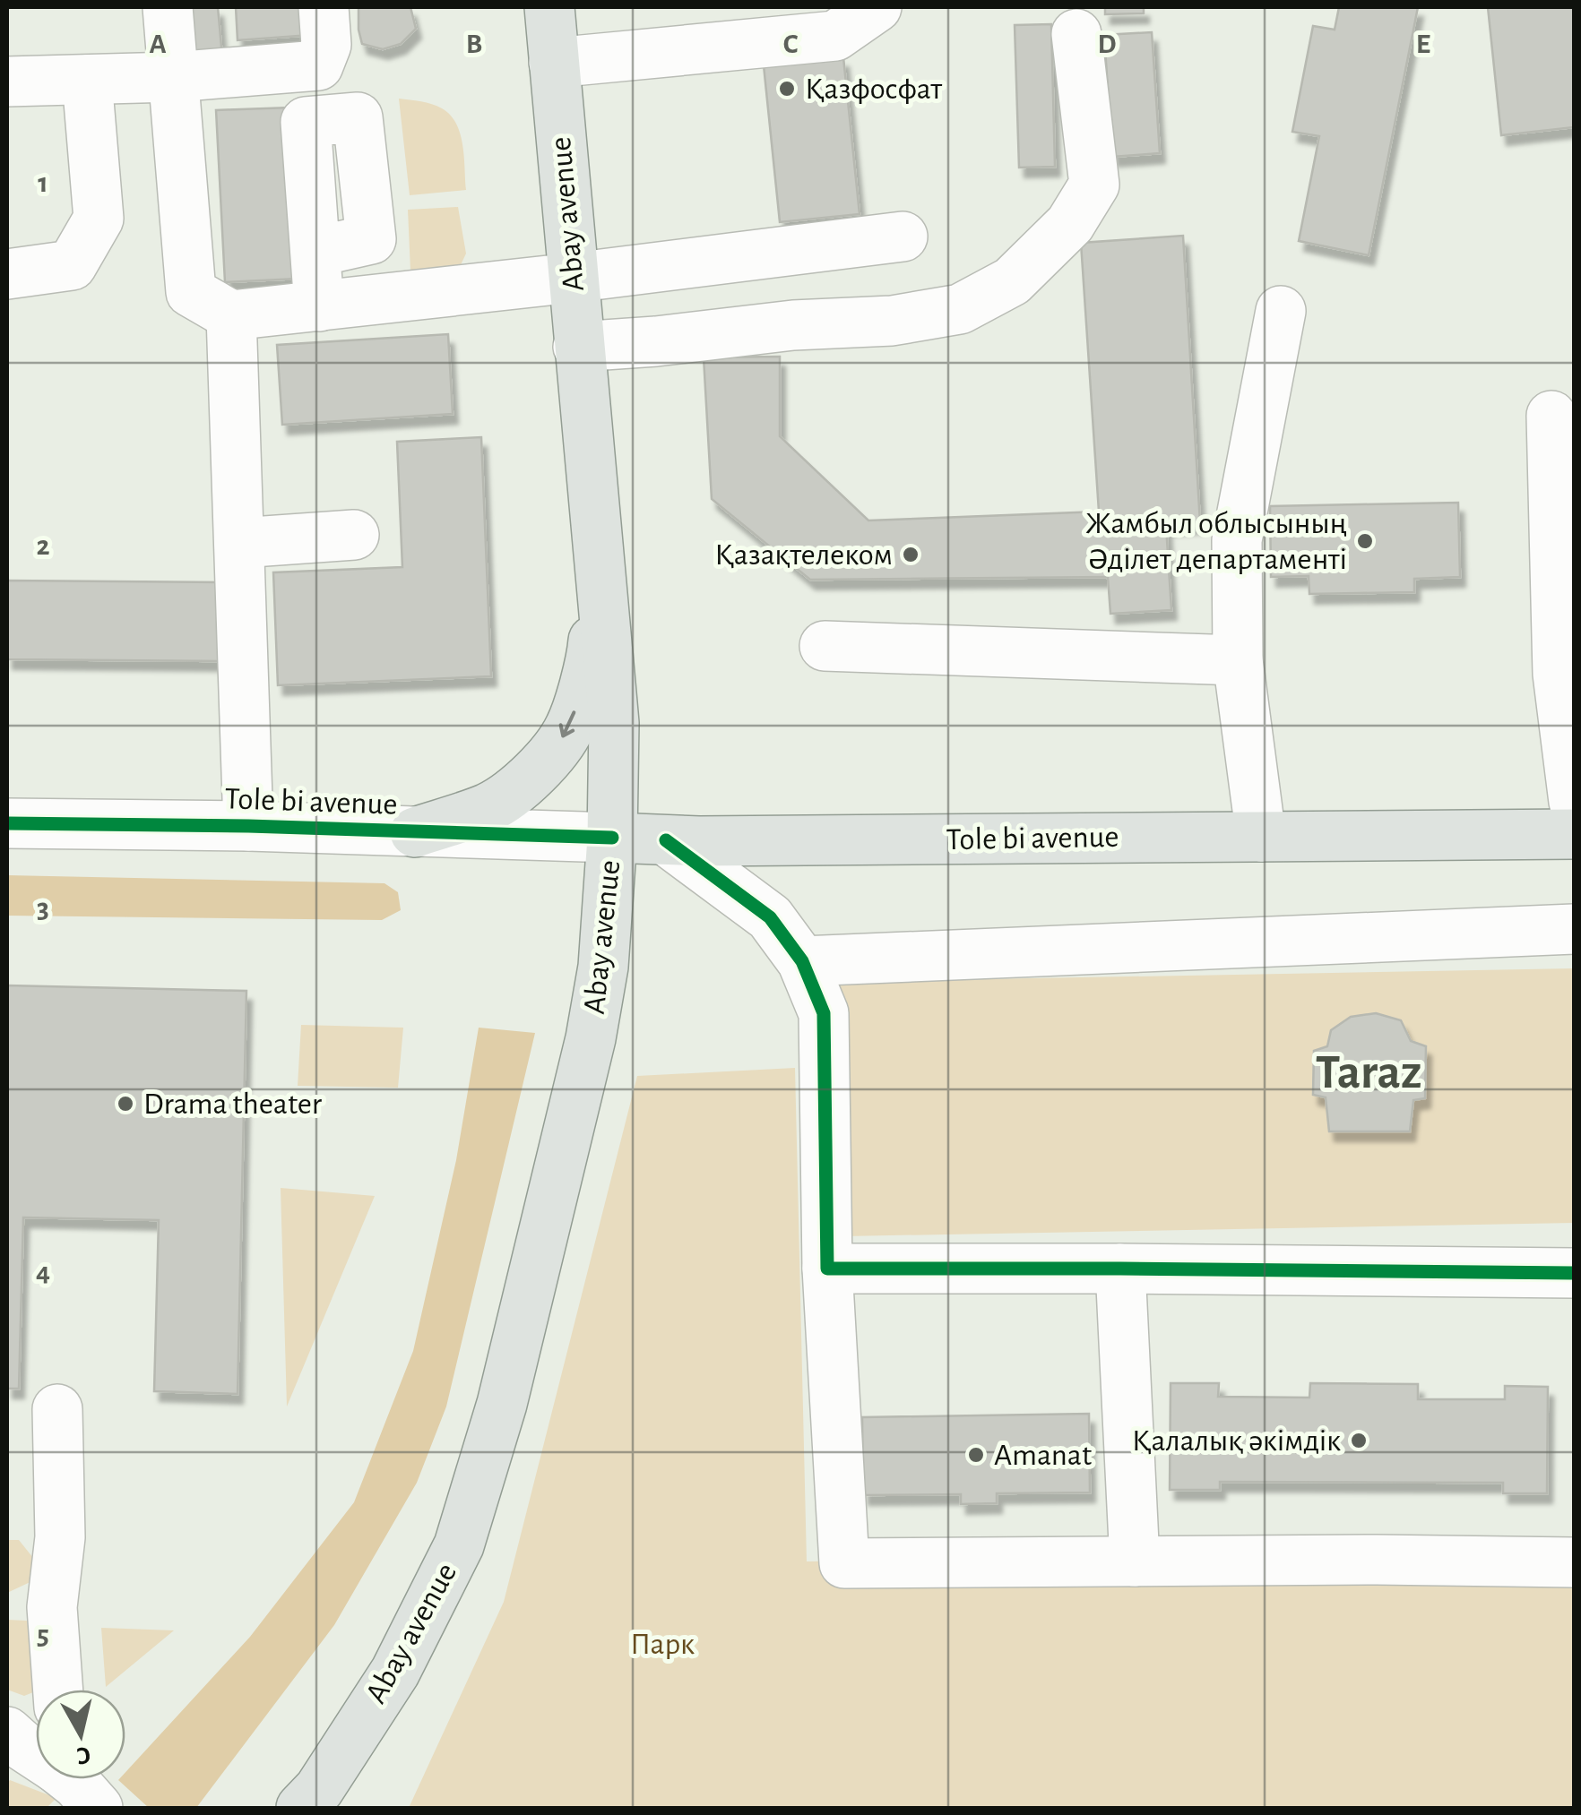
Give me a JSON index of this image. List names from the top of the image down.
{
  "streets": {
    "main road": ["Abay avenue", "Tole bi avenue"]
  },
  "crossings": [
    ["Abay avenue", "Tole bi avenue"]
  ],
  "districts": ["Taraz"],
  "parks": ["Парк"],
  "places": [
    "Қазфосфат",
    "Жамбыл облысының Әділет департаменті",
    "Қазақтелеком",
    "Drama theater",
    "Қалалық әкімдік",
    "Amanat"
  ],
  "north": "bottom",
  "grid": {
    "columns": [
      "A",
      "B",
      "C",
      "D",
      "E"
    ],
    "rows": [
      "1",
      "2",
      "3",
      "4",
      "5"
    ]
  }
}
